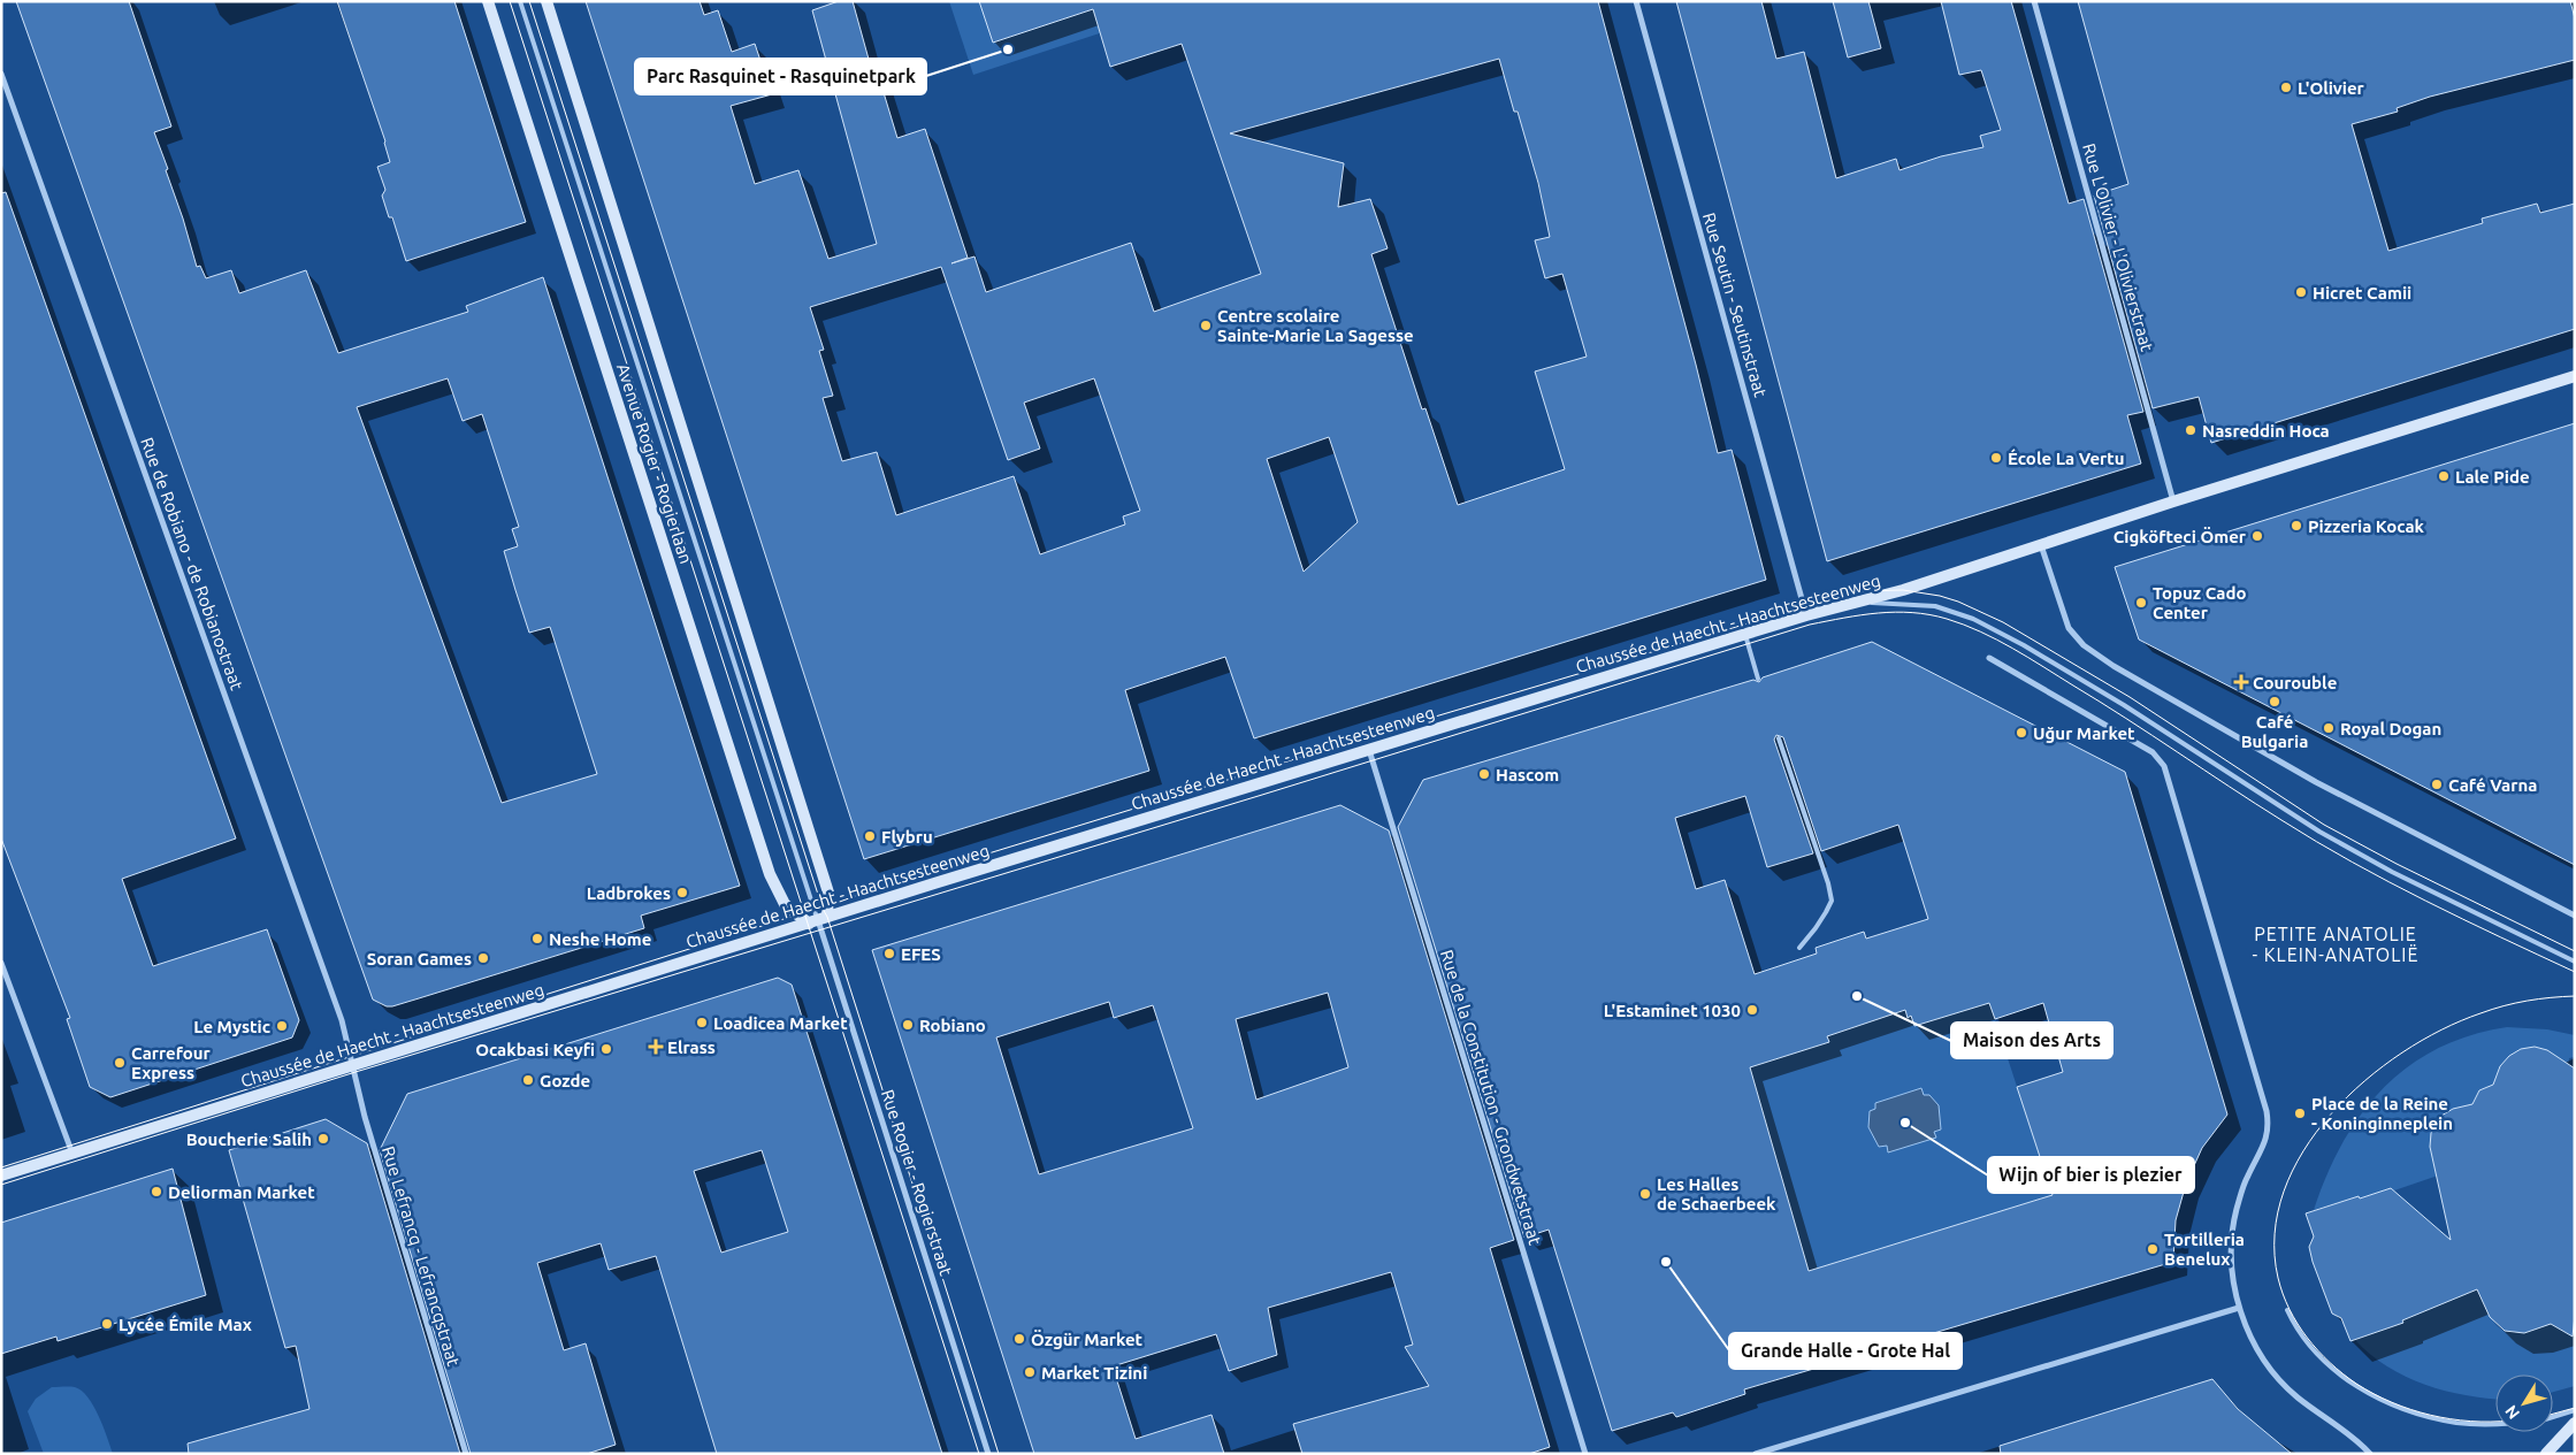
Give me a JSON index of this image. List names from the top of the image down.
{
  "streets": {
    "street": [
      "Rue L'Olivier - L'Olivierstraat",
      "Rue Seutin - Seutinstraat",
      "Avenue Rogier - Rogierlaan",
      "Rue de Robiano - de Robianostraat",
      "Chaussée de Haecht - Haachtsesteenweg",
      "Rue de la Constitution - Grondwetstraat",
      "Rue Rogier - Rogierstraat",
      "Rue Lefrancq - Lefrancqstraat"
    ]
  },
  "crossings": [
    ["Rue L'Olivier - L'Olivierstraat", "Chaussée de Haecht - Haachtsesteenweg"],
    ["Rue Seutin - Seutinstraat", "Chaussée de Haecht - Haachtsesteenweg"],
    ["Avenue Rogier - Rogierlaan", "Chaussée de Haecht - Haachtsesteenweg"],
    ["Avenue Rogier - Rogierlaan", "Rue Rogier - Rogierstraat"],
    ["Rue de Robiano - de Robianostraat", "Chaussée de Haecht - Haachtsesteenweg"],
    ["Rue de Robiano - de Robianostraat", "Rue Lefrancq - Lefrancqstraat"],
    ["Chaussée de Haecht - Haachtsesteenweg", "Rue de la Constitution - Grondwetstraat"],
    ["Chaussée de Haecht - Haachtsesteenweg", "Rue Rogier - Rogierstraat"],
    ["Chaussée de Haecht - Haachtsesteenweg", "Rue Lefrancq - Lefrancqstraat"]
  ],
  "districts": ["PETITE ANATOLIE - KLEIN-ANATOLIË"],
  "places": {
    "other": [
      "Parc Rasquinet - Rasquinetpark",
      "L'Olivier",
      "Hicret Camii",
      "Centre scolaire Sainte-Marie La Sagesse",
      "Nasreddin Hoca",
      "École La Vertu",
      "Lale Pide",
      "Pizzeria Kocak",
      "Cigköfteci Ömer",
      "Topuz Cado Center",
      "Café Bulgaria",
      "Royal Dogan",
      "Uğur Market",
      "Hascom",
      "Café Varna",
      "Flybru",
      "Ladbrokes",
      "Neshe Home",
      "EFES",
      "Soran Games",
      "Maison des Arts",
      "L'Estaminet 1030",
      "Loadicea Market",
      "Robiano",
      "Le Mystic",
      "Ocakbasi Keyfi",
      "Carrefour Express",
      "Gozde",
      "Place de la Reine - Koninginneplein",
      "Wijn of bier is plezier",
      "Boucherie Salih",
      "Deliorman Market",
      "Les Halles de Schaerbeek",
      "Tortilleria Benelux",
      "Grande Halle - Grote Hal",
      "Lycée Émile Max",
      "Özgür Market",
      "Market Tizini"
    ],
    "health": ["Courouble", "Elrass"]
  },
  "north": "bottom left"
}
